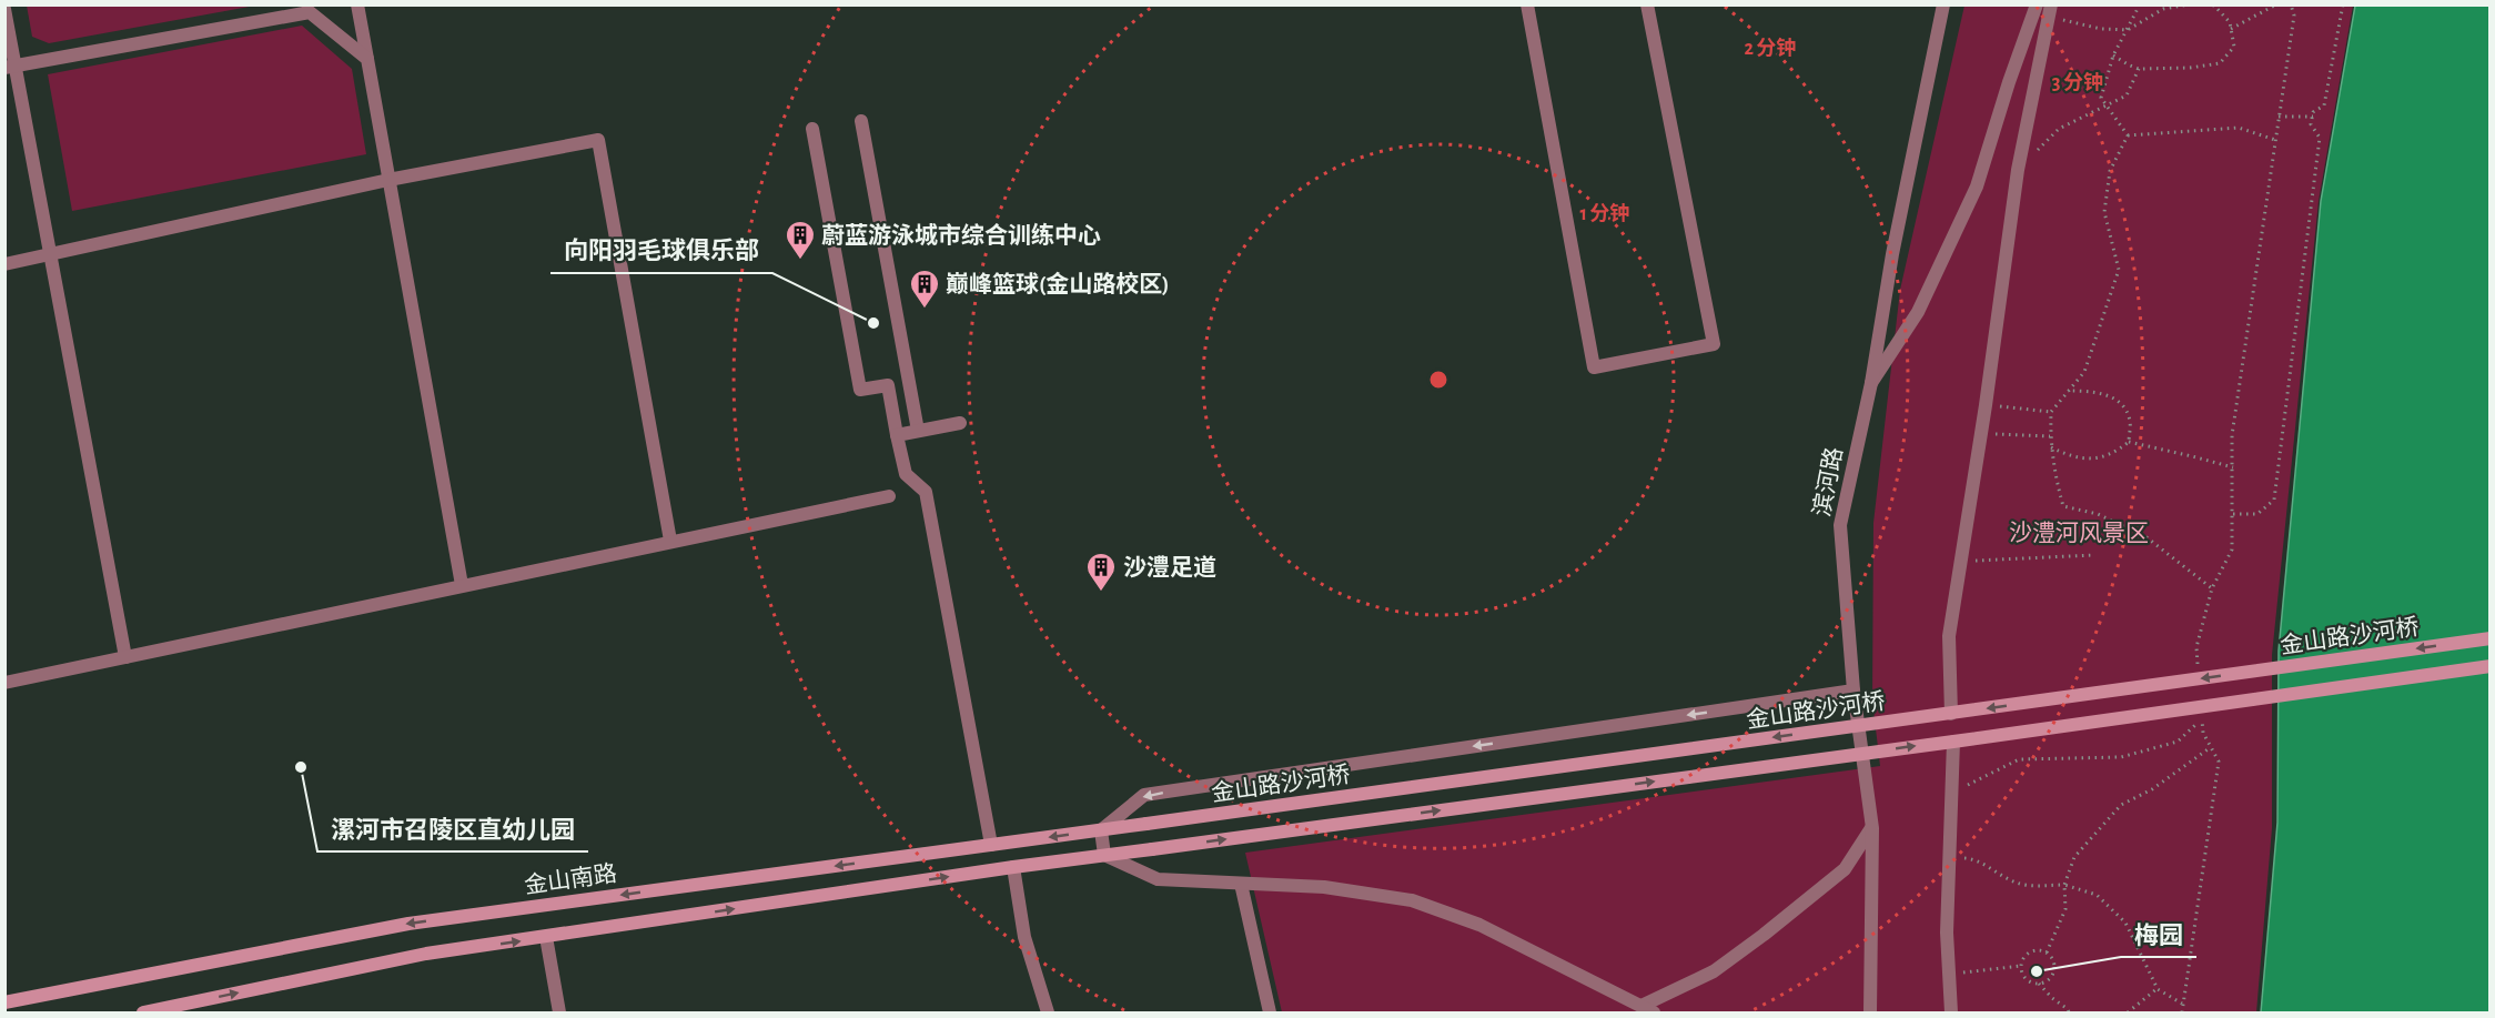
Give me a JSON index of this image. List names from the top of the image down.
{
  "streets": {
    "main road": ["金山路沙河桥", "金山南路"],
    "street": ["滨河路"]
  },
  "crossings": [
    ["金山路沙河桥", "金山南路"]
  ],
  "parks": ["沙澧河风景区"],
  "places": {
    "building": ["蔚蓝游泳城市综合训练中心", "巅峰篮球(金山路校区)", "沙澧足道"],
    "other": ["向阳羽毛球俱乐部", "漯河市召陵区直幼儿园", "梅园"]
  },
  "rings": ["2 分钟", "3 分钟", "1 分钟"]
}
